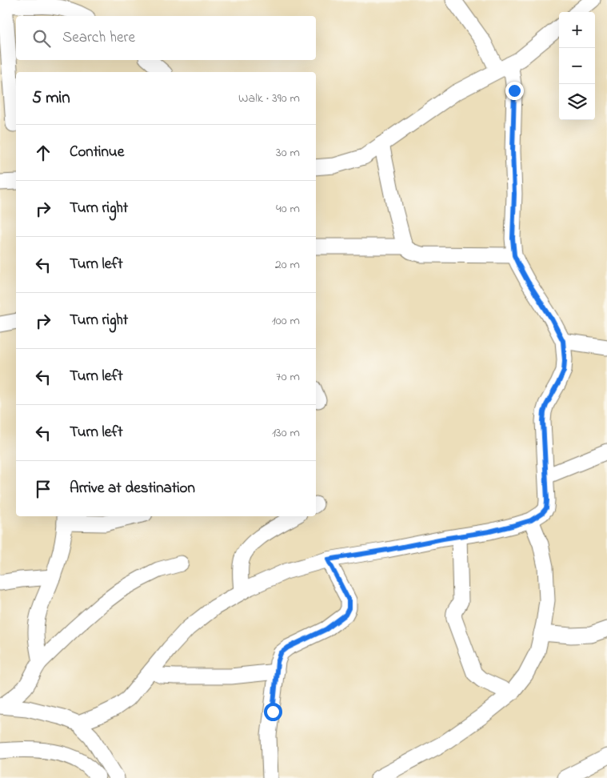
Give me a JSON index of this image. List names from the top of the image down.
{
  "page": {
    "map_buttons": ["+", "−"],
    "search": "Search here",
    "heading": ["5 min", "Walk · 390 m"],
    "list": [
      ["Continue", "30 m"],
      ["Turn right", "40 m"],
      ["Turn left", "20 m"],
      ["Turn right", "100 m"],
      ["Turn left", "70 m"],
      ["Turn left", "130 m"],
      "Arrive at destination"
    ]
  }
}
